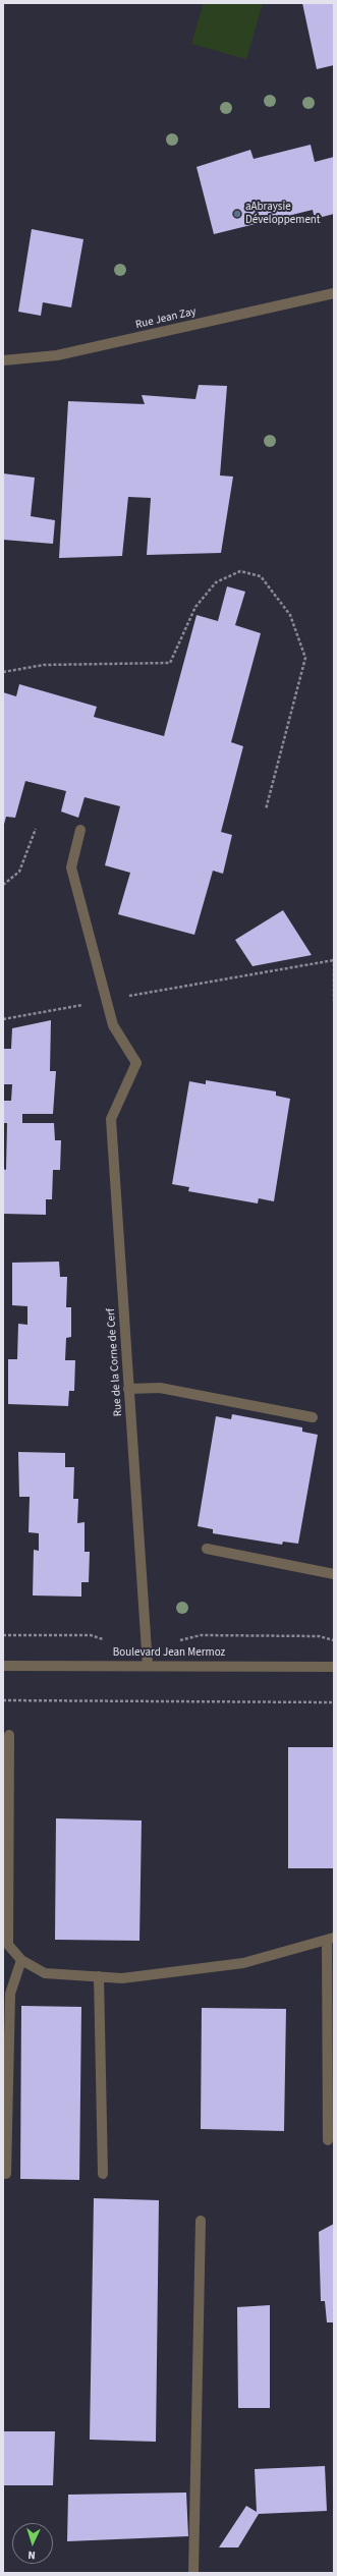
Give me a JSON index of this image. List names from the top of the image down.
{
  "streets": {
    "street": ["Rue Jean Zay", "Rue de la Corne de Cerf", "Boulevard Jean Mermoz"]
  },
  "crossings": [
    ["Rue de la Corne de Cerf", "Boulevard Jean Mermoz"]
  ],
  "places": ["aAbraysie Développement"],
  "north": "bottom"
}
